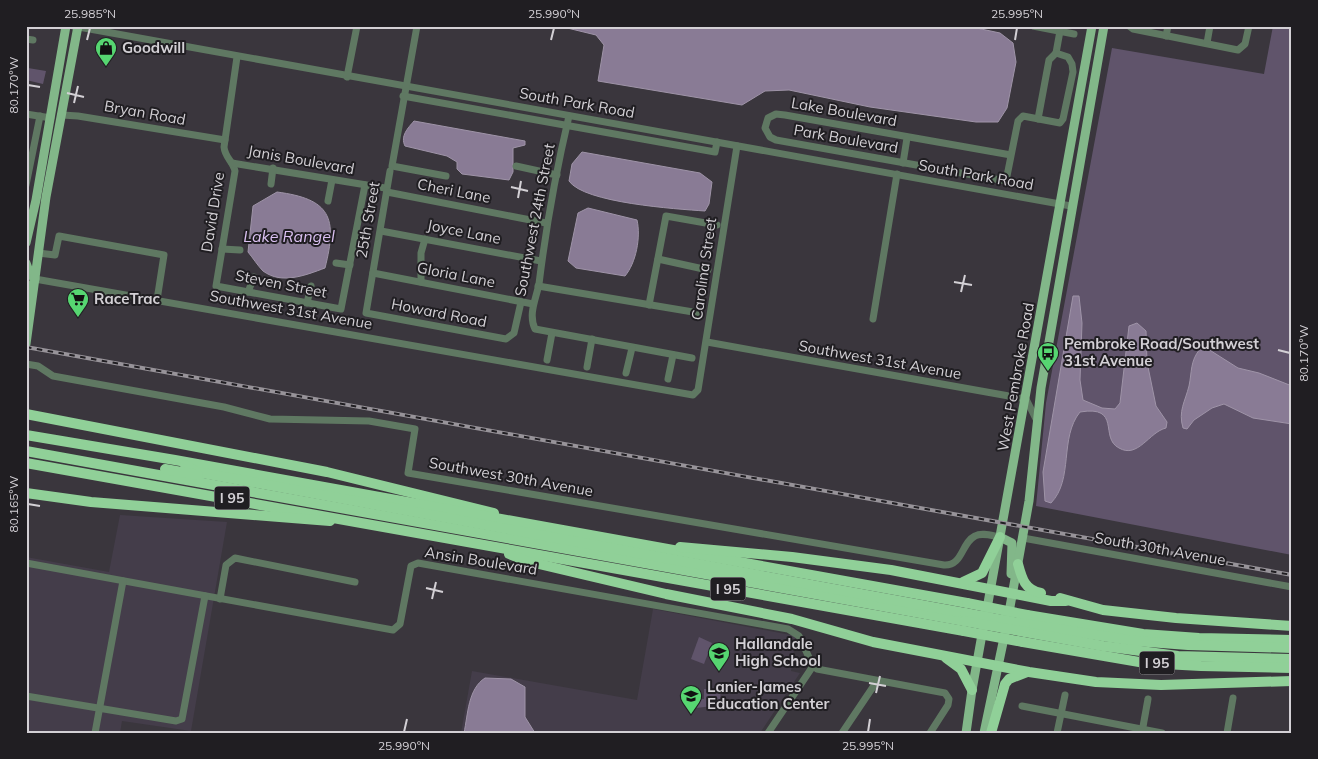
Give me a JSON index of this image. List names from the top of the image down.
{
  "streets": {
    "highway": ["I 95"],
    "main road": ["West Pembroke Road"],
    "street": [
      "South Park Road",
      "Lake Boulevard",
      "Bryan Road",
      "Park Boulevard",
      "Janis Boulevard",
      "Cheri Lane",
      "David Drive",
      "25th Street",
      "Southwest 24th Street",
      "Joyce Lane",
      "Carolina Street",
      "Gloria Lane",
      "Steven Street",
      "Southwest 31st Avenue",
      "Howard Road",
      "Southwest 30th Avenue",
      "South 30th Avenue",
      "Ansin Boulevard"
    ]
  },
  "crossings": [
    ["South Park Road", "David Drive"],
    ["South Park Road", "25th Street"],
    ["South Park Road", "Southwest 24th Street"],
    ["South Park Road", "Carolina Street"],
    ["South Park Road", "West Pembroke Road"],
    ["Lake Boulevard", "Park Boulevard"],
    ["Bryan Road", "David Drive"],
    ["Janis Boulevard", "Cheri Lane"],
    ["Janis Boulevard", "David Drive"],
    ["Cheri Lane", "25th Street"],
    ["Cheri Lane", "Southwest 24th Street"],
    ["David Drive", "Steven Street"],
    ["25th Street", "Joyce Lane"],
    ["25th Street", "Gloria Lane"],
    ["25th Street", "Howard Road"],
    ["Southwest 24th Street", "Joyce Lane"],
    ["Southwest 24th Street", "Gloria Lane"],
    ["Carolina Street", "Southwest 31st Avenue"],
    ["Gloria Lane", "Howard Road"],
    ["Southwest 31st Avenue", "West Pembroke Road"],
    ["West Pembroke Road", "Southwest 30th Avenue"],
    ["West Pembroke Road", "South 30th Avenue"]
  ],
  "water": ["Lake Rangel"],
  "places": {
    "shop": ["Goodwill"],
    "supermarket": ["RaceTrac"],
    "bus stop": ["Pembroke Road/Southwest 31st Avenue"],
    "school or university": ["Hallandale High School", "Lanier-James Education Center"]
  },
  "coordinates": [
    "25.985°N",
    "25.990°N",
    "25.995°N",
    "80.170°W",
    "80.165°W"
  ]
}
